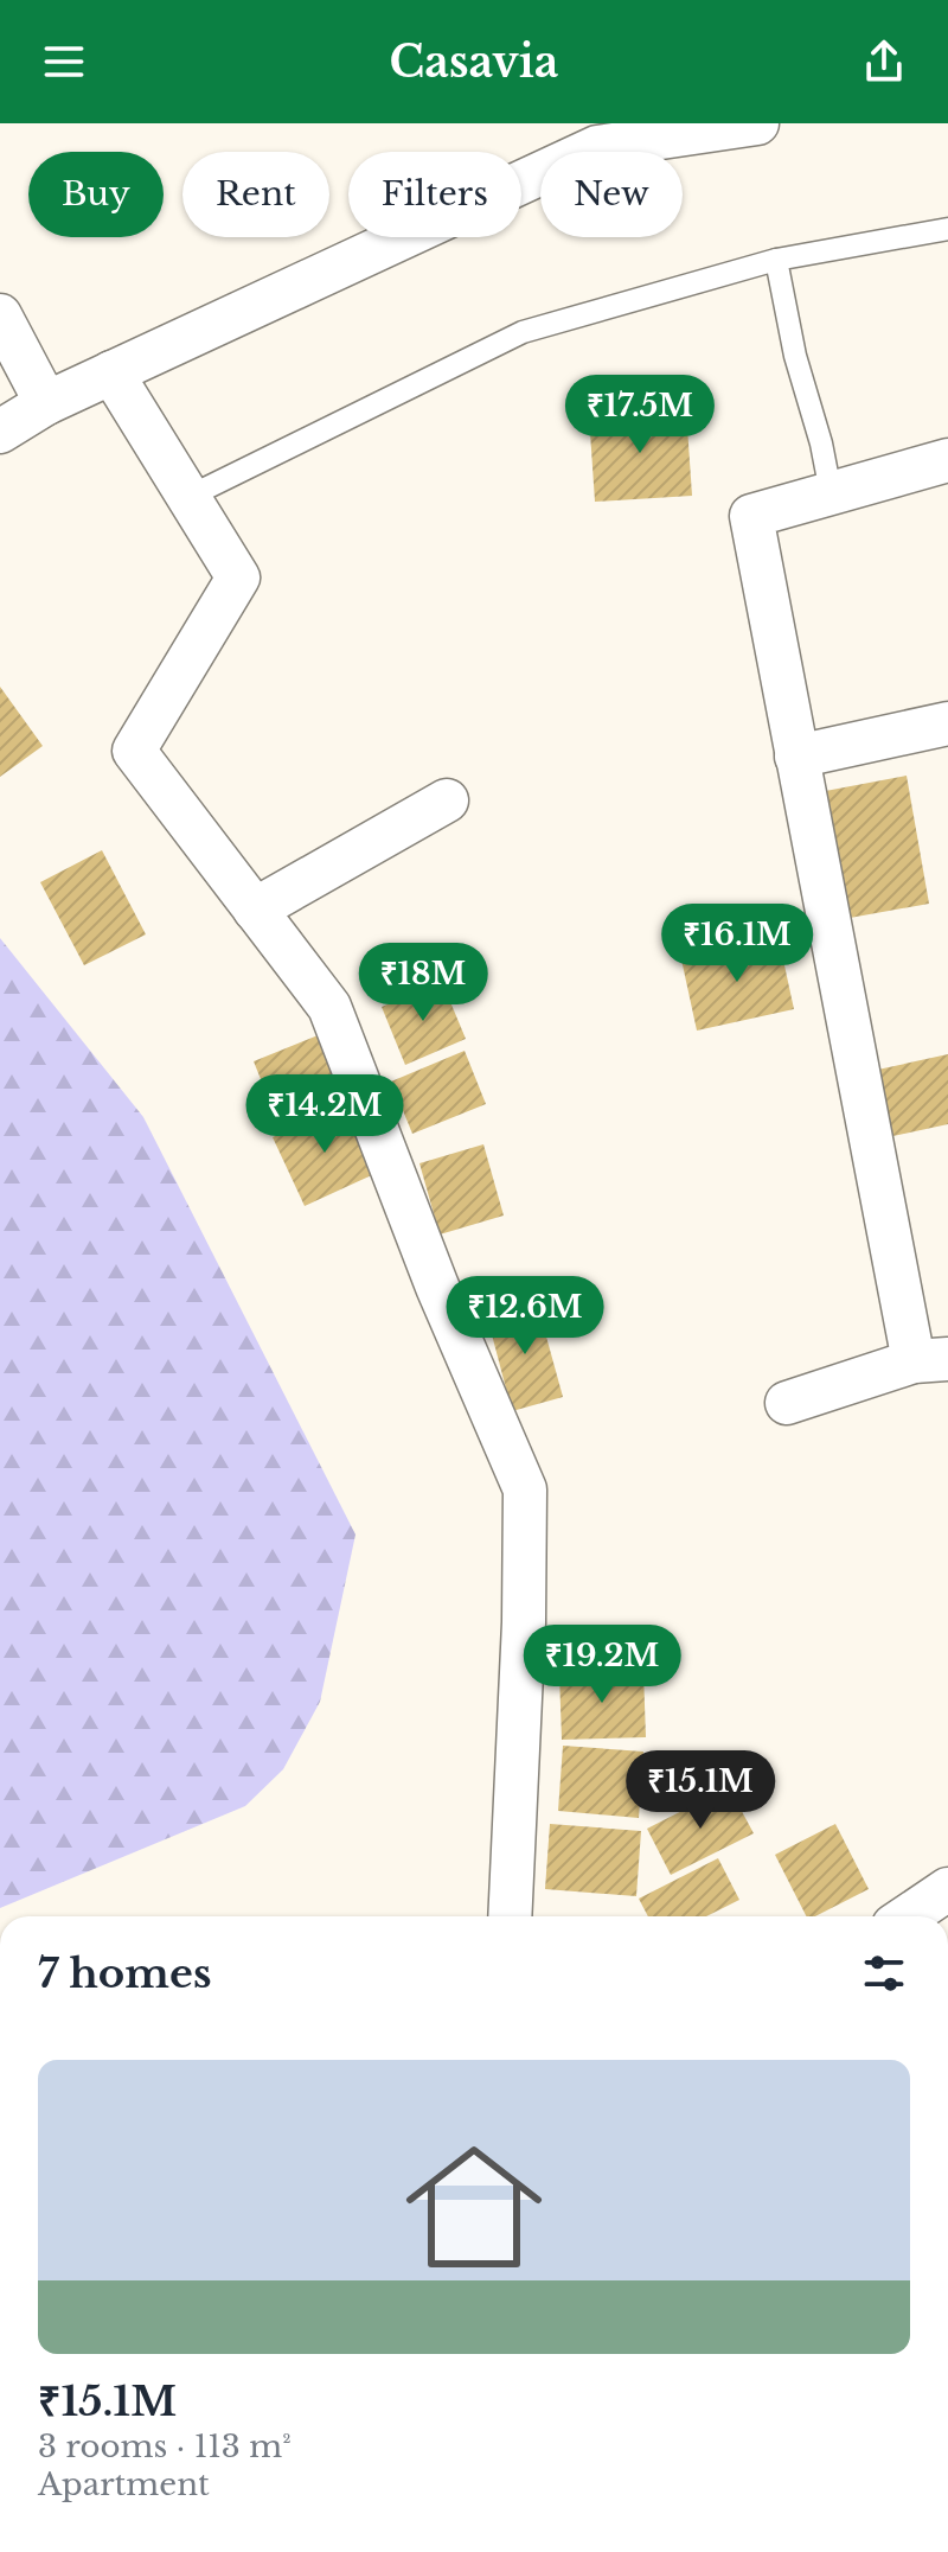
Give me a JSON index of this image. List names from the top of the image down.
{
  "page": {
    "header": "Casavia",
    "chip": [
      "Buy",
      "Rent",
      "Filters",
      "New"
    ],
    "price": [
      "₹17.5M",
      "₹16.1M",
      "₹18M",
      "₹14.2M",
      "₹12.6M",
      "₹19.2M",
      "₹15.1M"
    ],
    "heading": "7 homes",
    "list": [
      {
        "name": "₹15.1M",
        "note": "3 rooms · 113 m² · Apartment"
      }
    ]
  }
}
